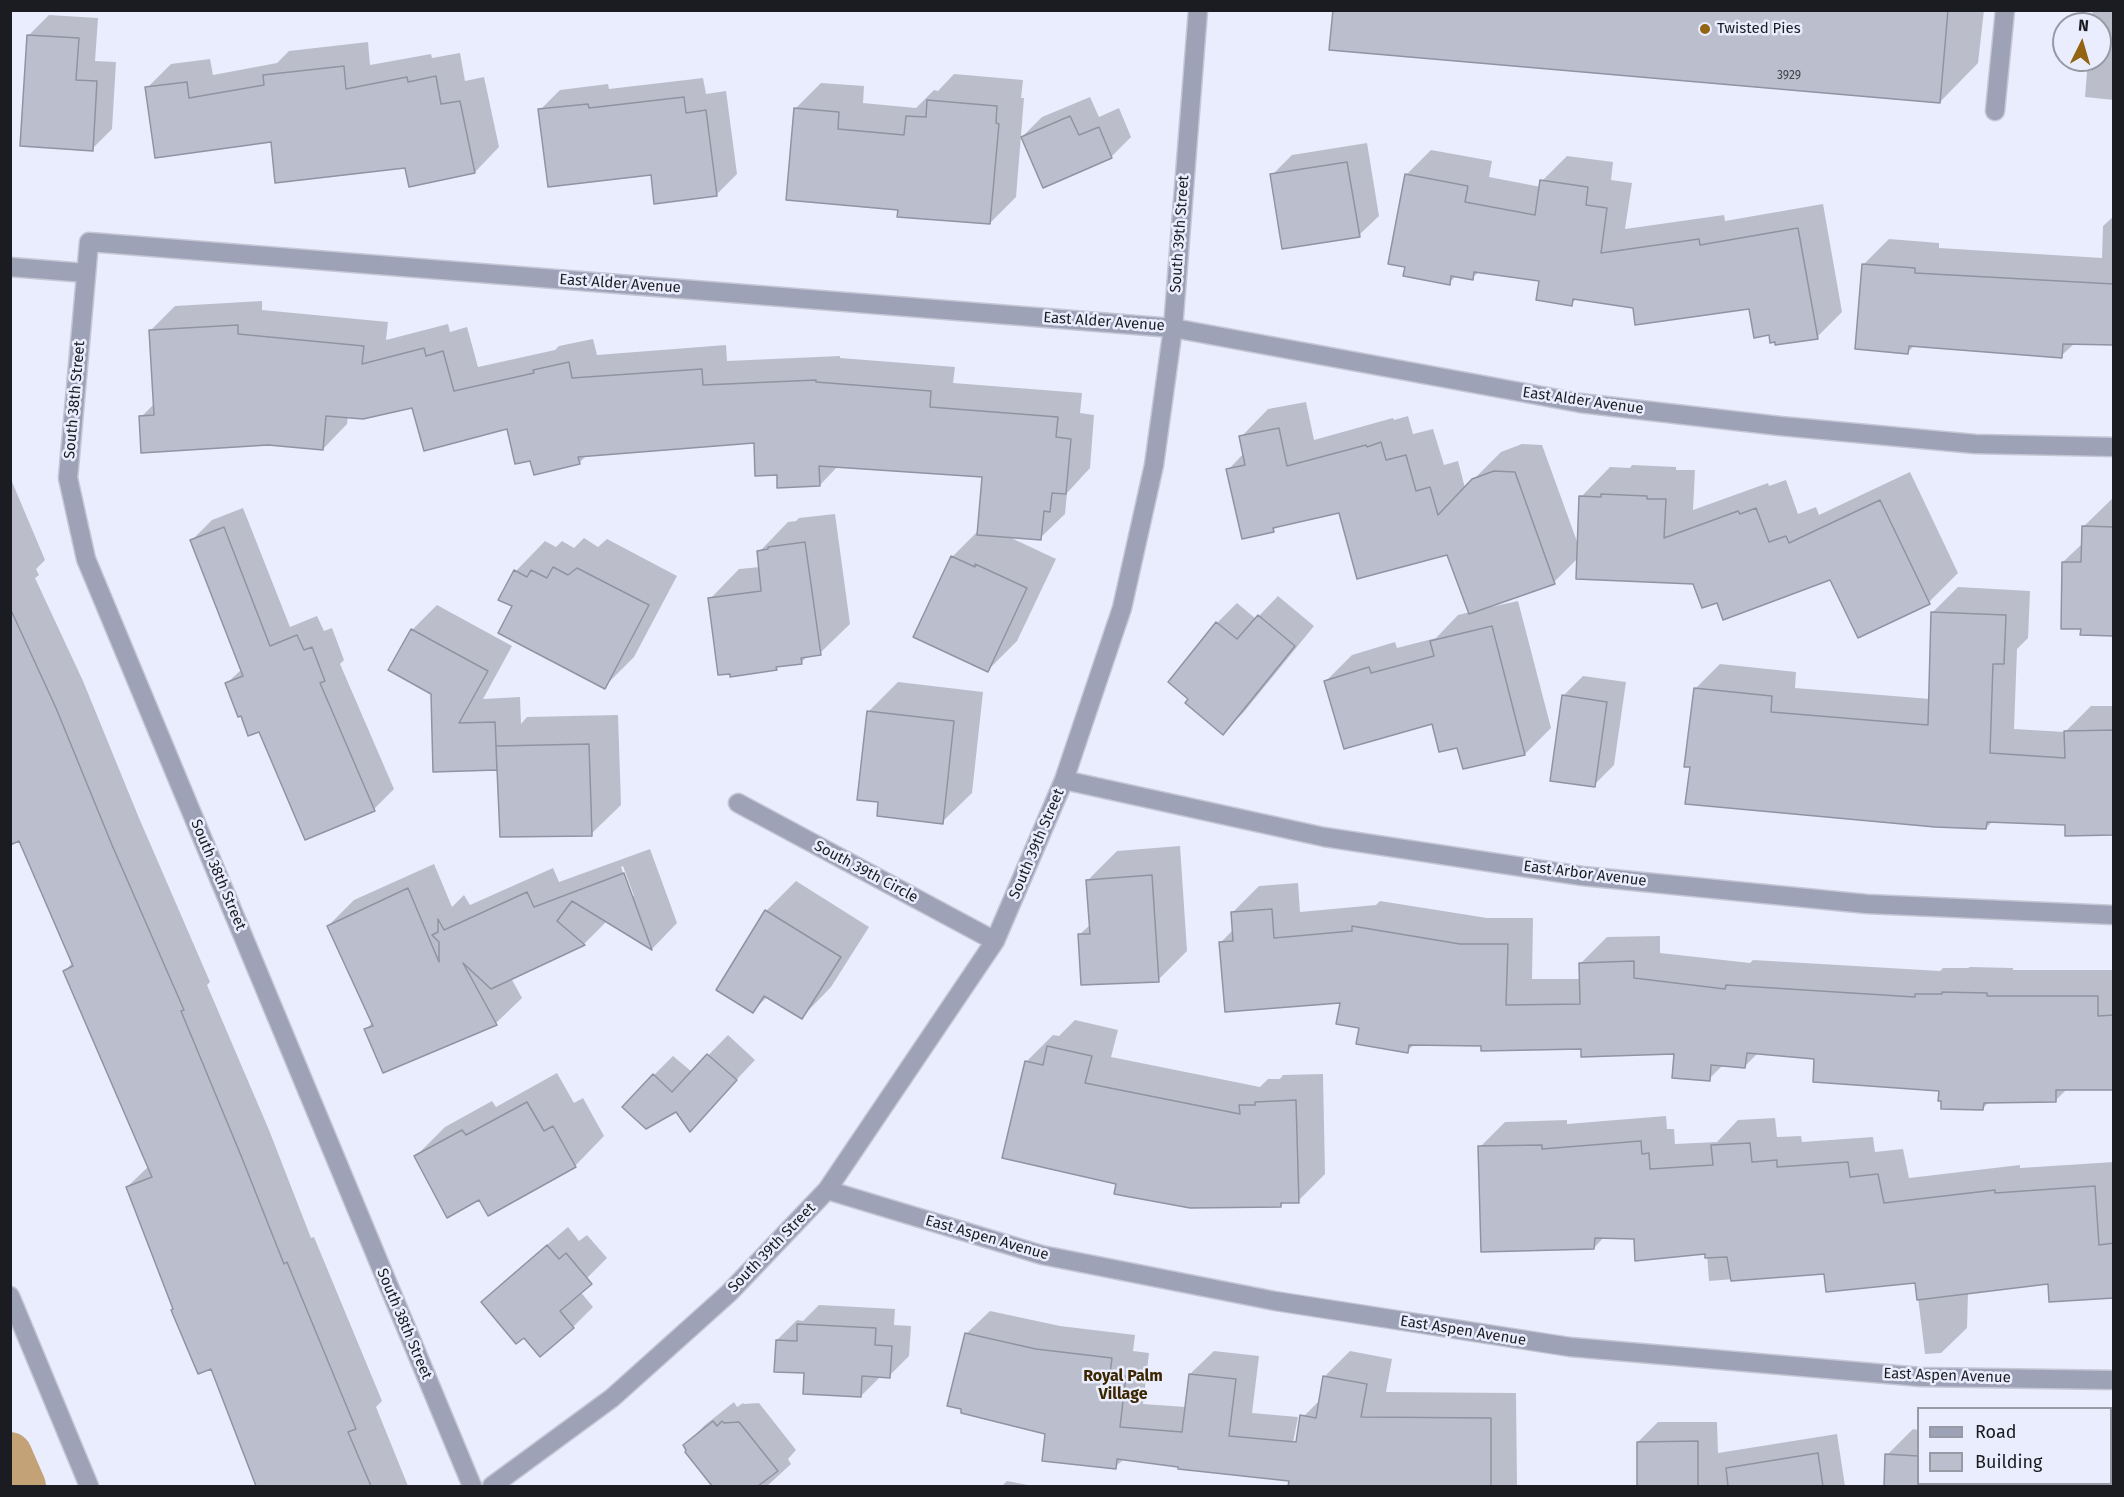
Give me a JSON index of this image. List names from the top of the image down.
{
  "streets": {
    "street": [
      "South 39th Street",
      "East Alder Avenue",
      "South 38th Street",
      "South 39th Circle",
      "East Arbor Avenue",
      "East Aspen Avenue"
    ]
  },
  "crossings": [
    ["South 39th Street", "East Alder Avenue"],
    ["South 39th Street", "South 39th Circle"],
    ["South 39th Street", "East Arbor Avenue"],
    ["South 39th Street", "East Aspen Avenue"],
    ["East Alder Avenue", "South 38th Street"]
  ],
  "districts": ["Royal Palm Village"],
  "places": ["Twisted Pies"],
  "house_numbers": ["3929"],
  "legend": ["Road", "Building"],
  "north": "top"
}
